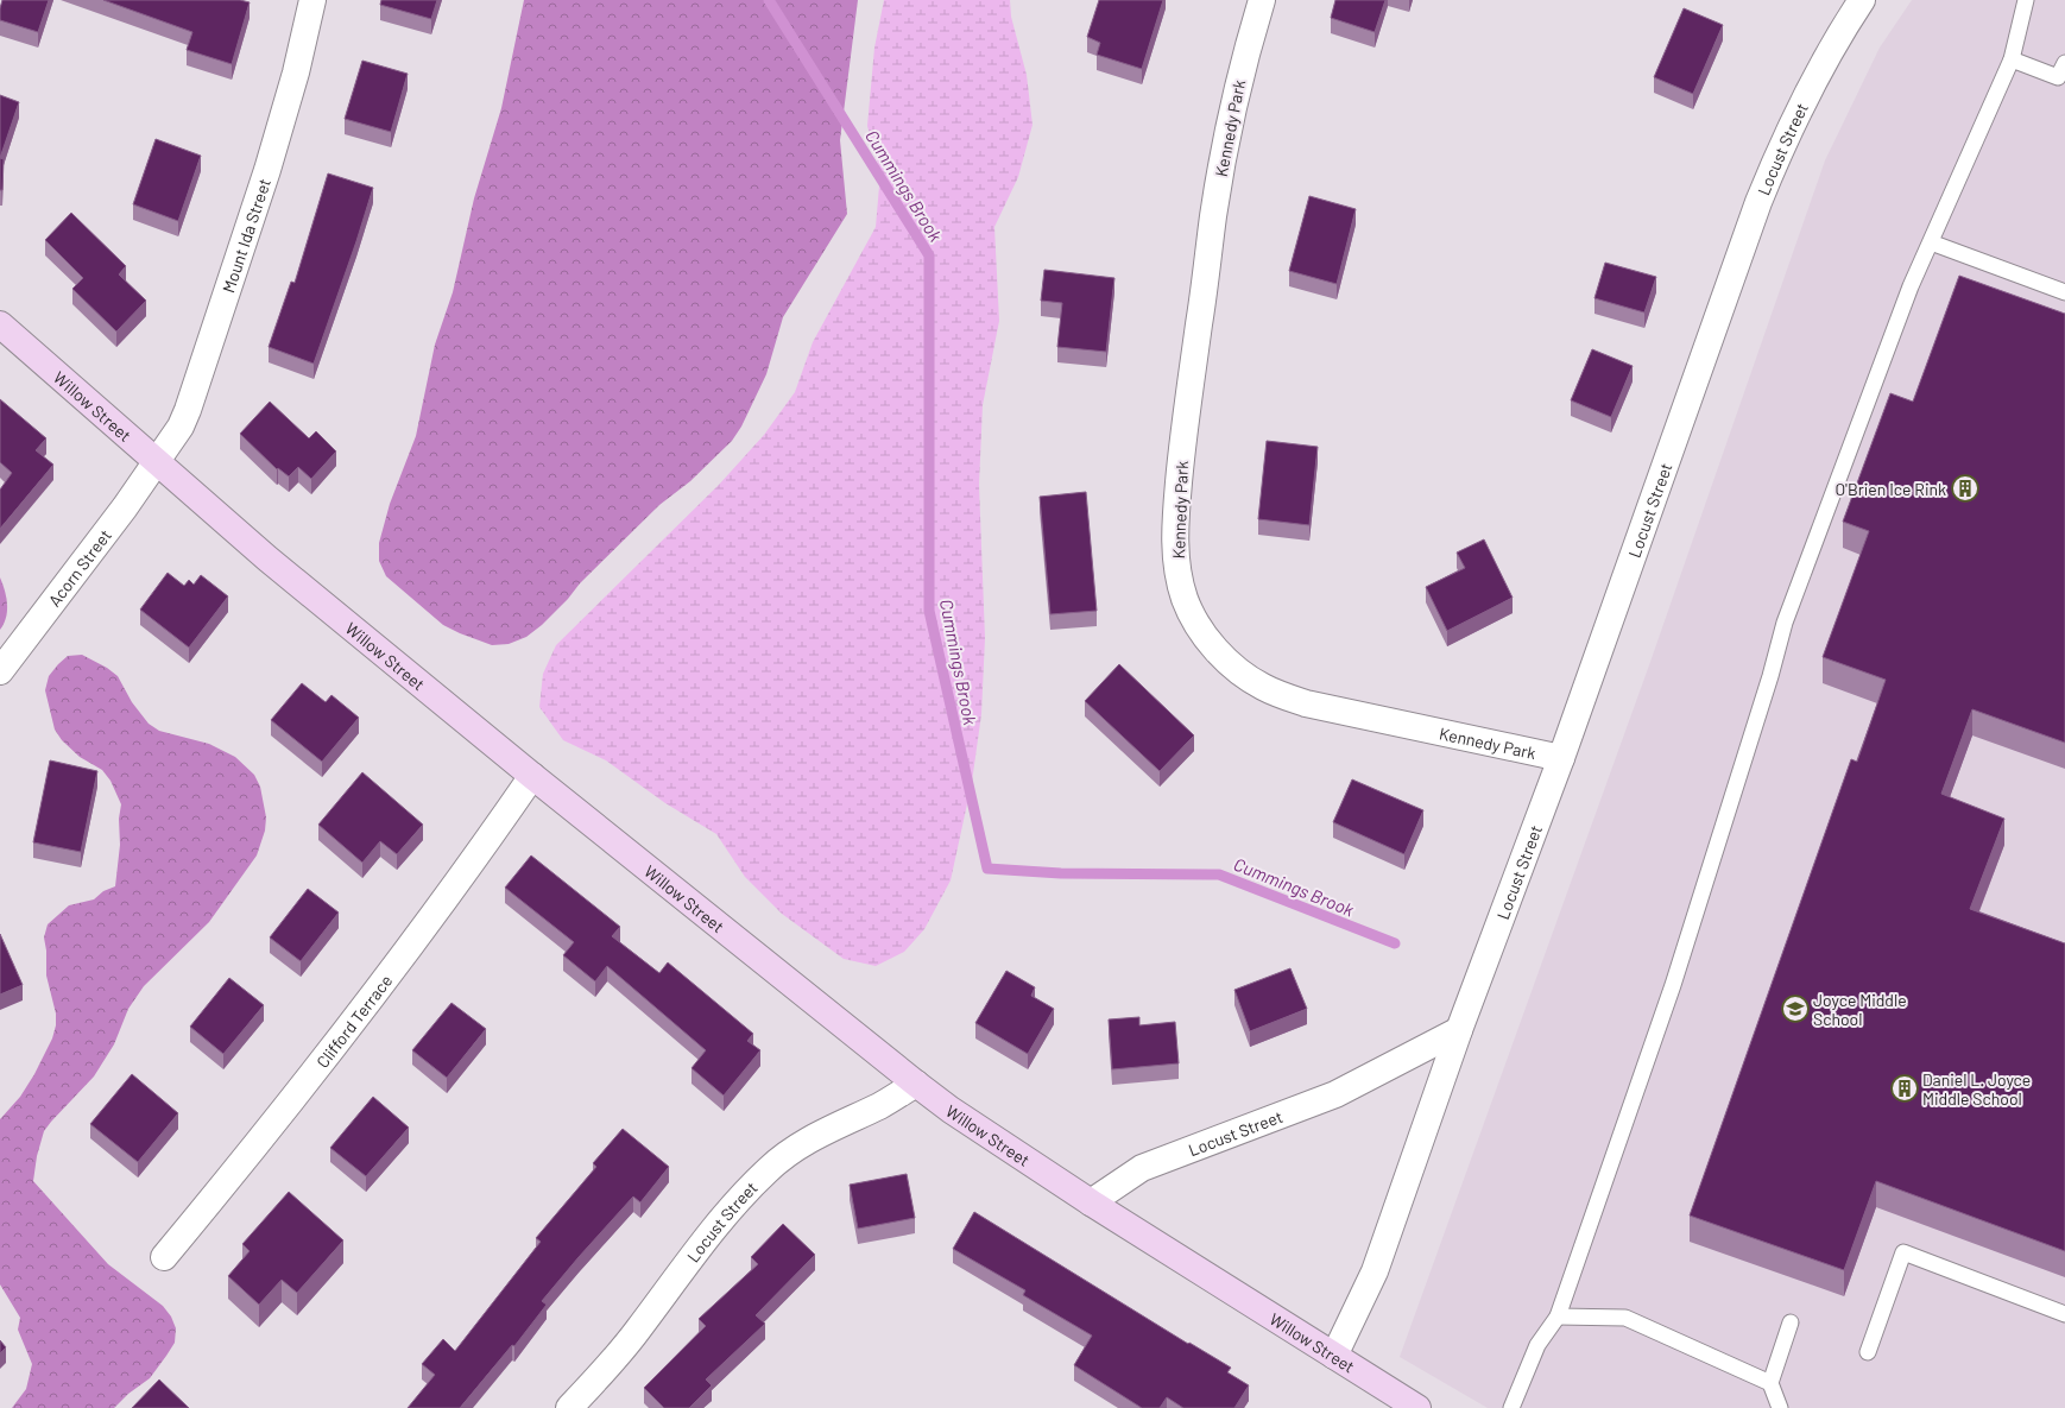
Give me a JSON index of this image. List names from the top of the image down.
{
  "streets": {
    "street": [
      "Kennedy Park",
      "Locust Street",
      "Mount Ida Street",
      "Willow Street",
      "Acorn Street",
      "Clifford Terrace"
    ]
  },
  "crossings": [
    ["Kennedy Park", "Locust Street"],
    ["Locust Street", "Willow Street"],
    ["Mount Ida Street", "Willow Street"],
    ["Mount Ida Street", "Acorn Street"],
    ["Willow Street", "Acorn Street"],
    ["Willow Street", "Clifford Terrace"]
  ],
  "water": ["Cummings Brook"],
  "places": {
    "building": ["O'Brien Ice Rink", "Daniel L. Joyce Middle School"],
    "school or university": ["Joyce Middle School"]
  }
}
